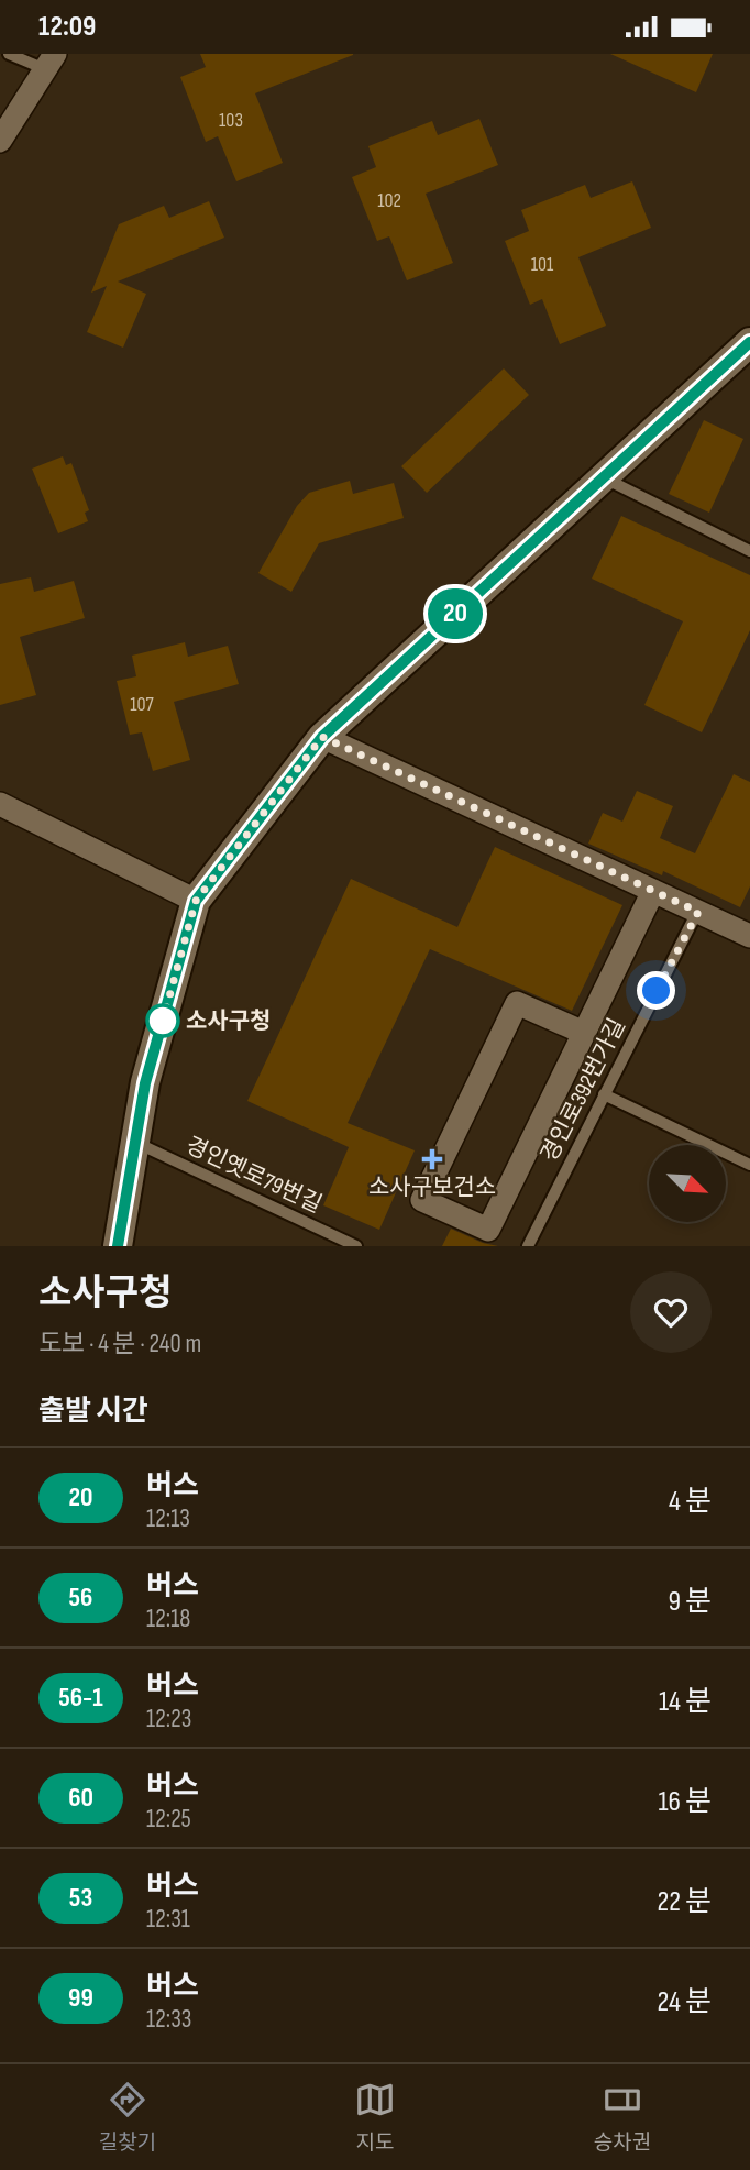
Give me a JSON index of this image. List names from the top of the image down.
{
  "streets": {
    "lane": ["경인로392번가길", "경인옛로79번길"]
  },
  "places": {
    "other": ["소사구청"],
    "health": ["소사구보건소"]
  },
  "lines": ["bus line 20"],
  "house_numbers": [
    "103",
    "102",
    "101",
    "107"
  ],
  "north": "bottom right",
  "page": {
    "status": "12:09",
    "on_map": "20",
    "heading": [
      ["소사구청", "도보 · 4 분 · 240 m"],
      "출발 시간"
    ],
    "list": [
      {
        "mark": "20",
        "name": "버스",
        "note": "12:13",
        "value": "4 분"
      },
      {
        "mark": "56",
        "name": "버스",
        "note": "12:18",
        "value": "9 분"
      },
      {
        "mark": "56-1",
        "name": "버스",
        "note": "12:23",
        "value": "14 분"
      },
      {
        "mark": "60",
        "name": "버스",
        "note": "12:25",
        "value": "16 분"
      },
      {
        "mark": "53",
        "name": "버스",
        "note": "12:31",
        "value": "22 분"
      },
      {
        "mark": "99",
        "name": "버스",
        "note": "12:33",
        "value": "24 분"
      }
    ],
    "tabs": ["길찾기", "지도", "승차권"]
  }
}
